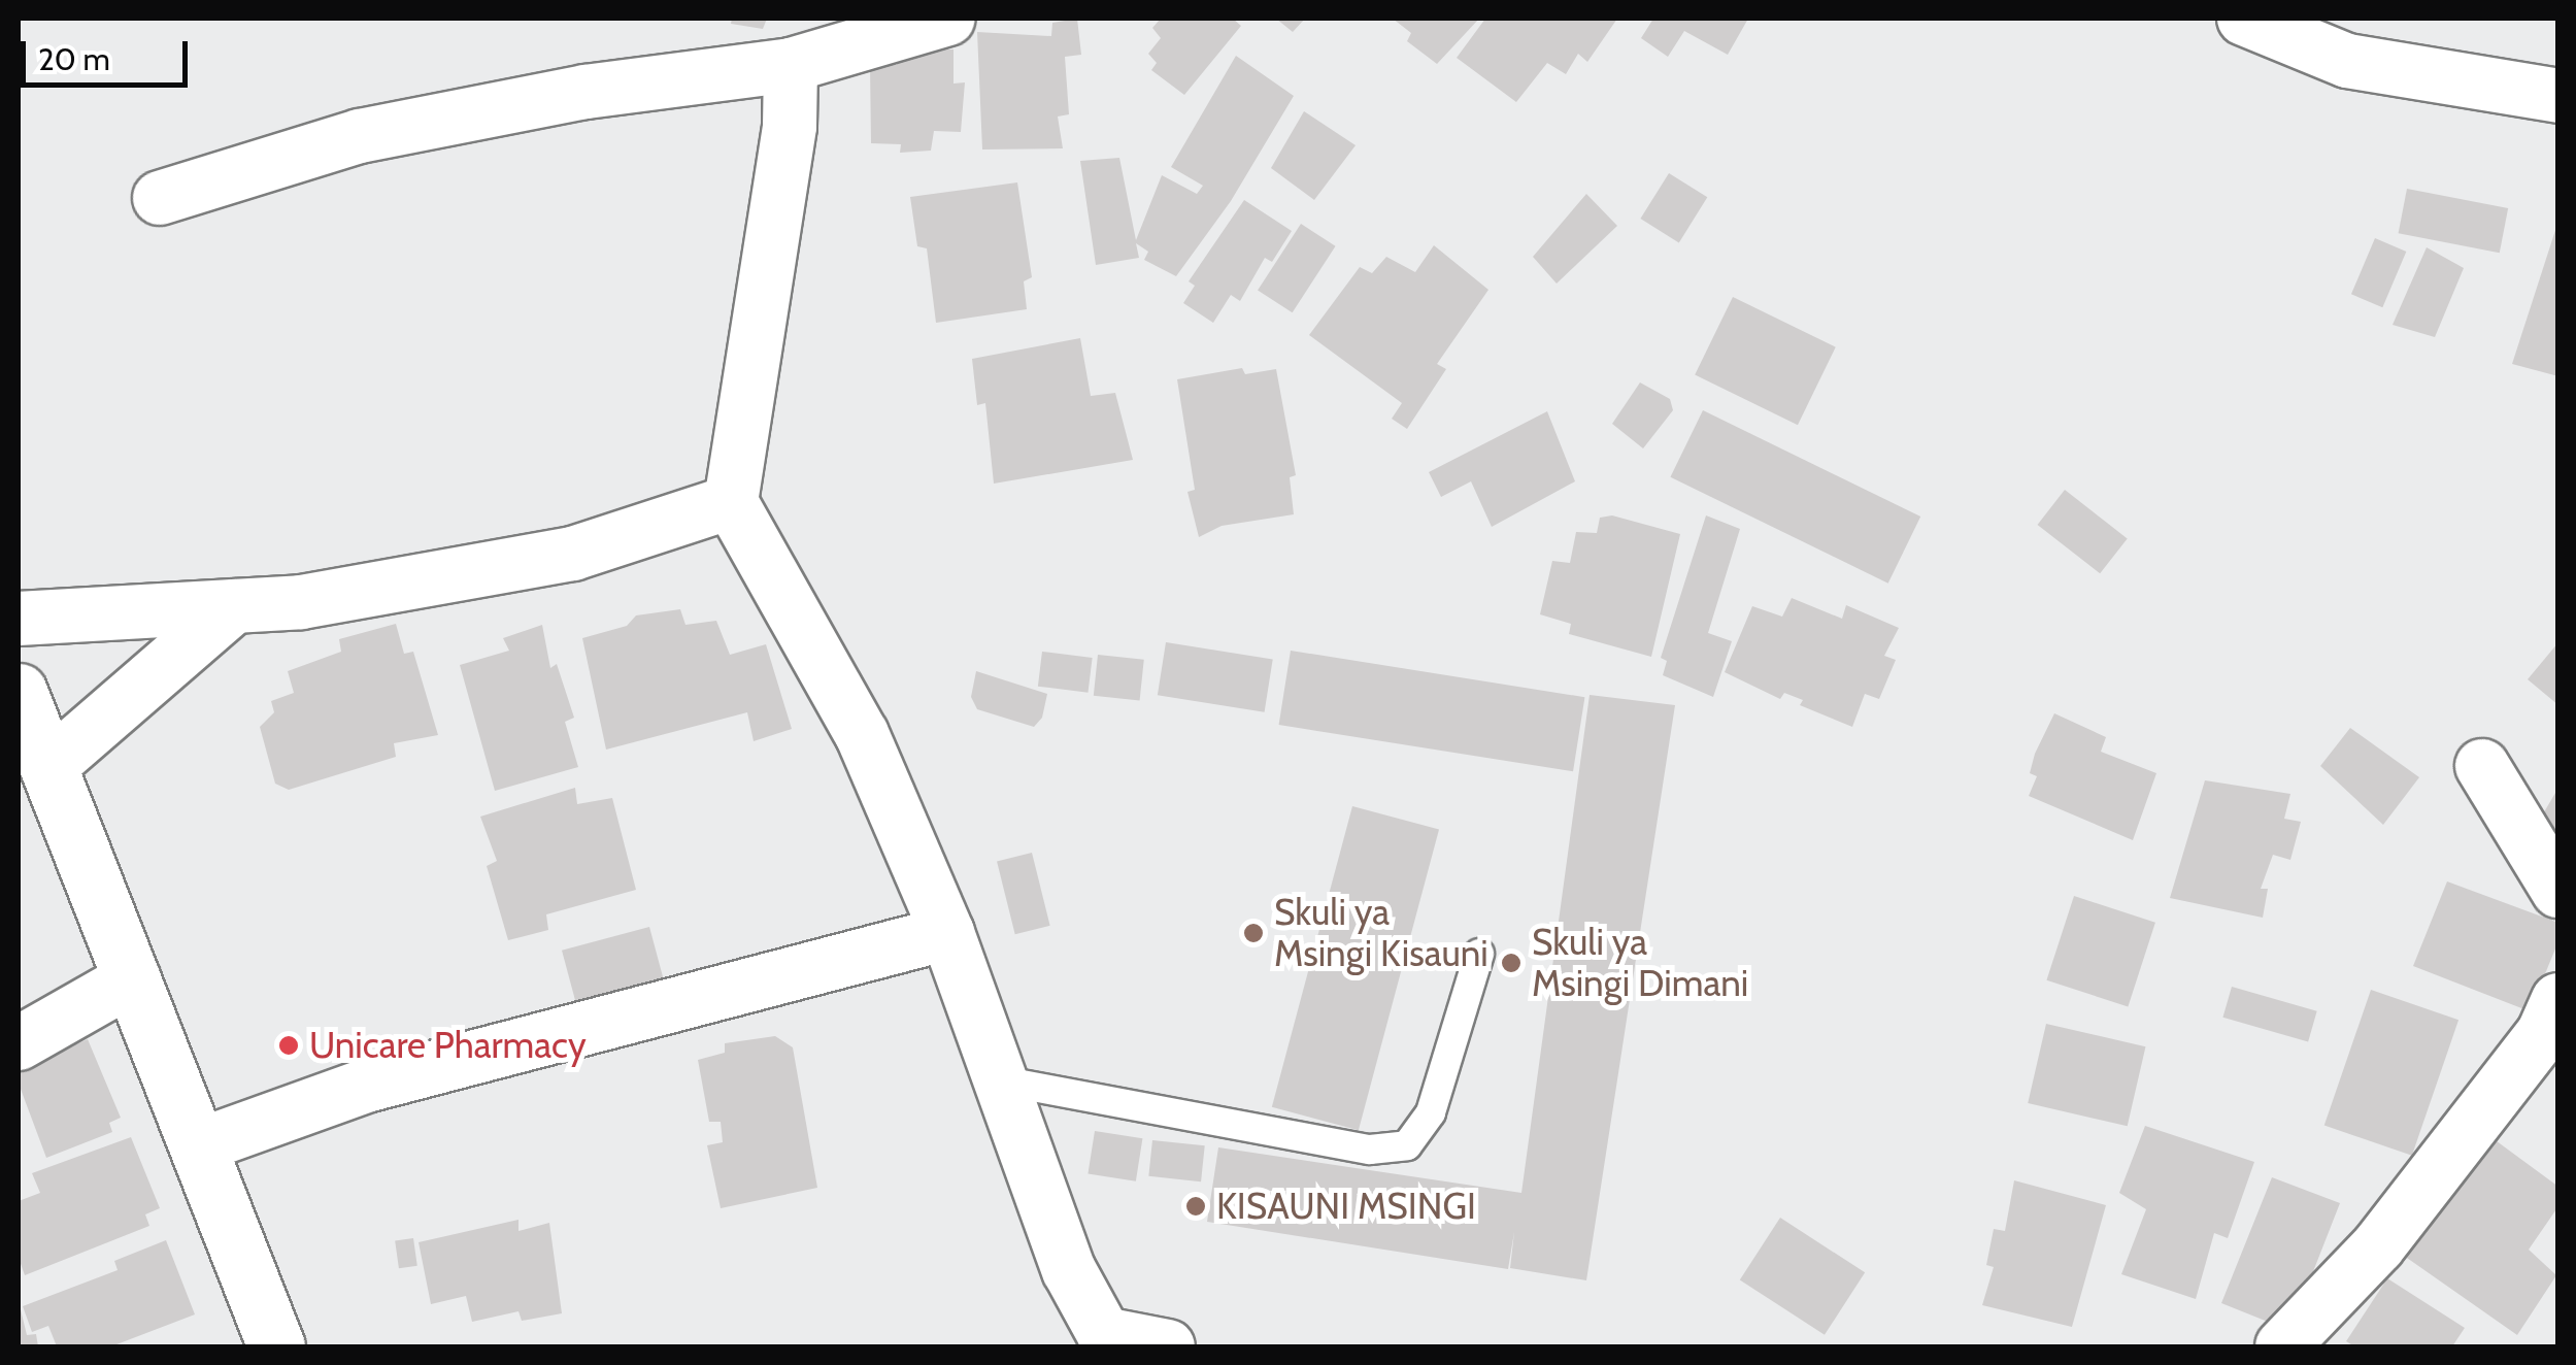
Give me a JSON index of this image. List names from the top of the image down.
{
  "places": [
    "Skuli ya Msingi Kisauni",
    "Skuli ya Msingi Dimani",
    "Unicare Pharmacy",
    "KISAUNI MSINGI"
  ],
  "scale_bar": "20 m"
}
